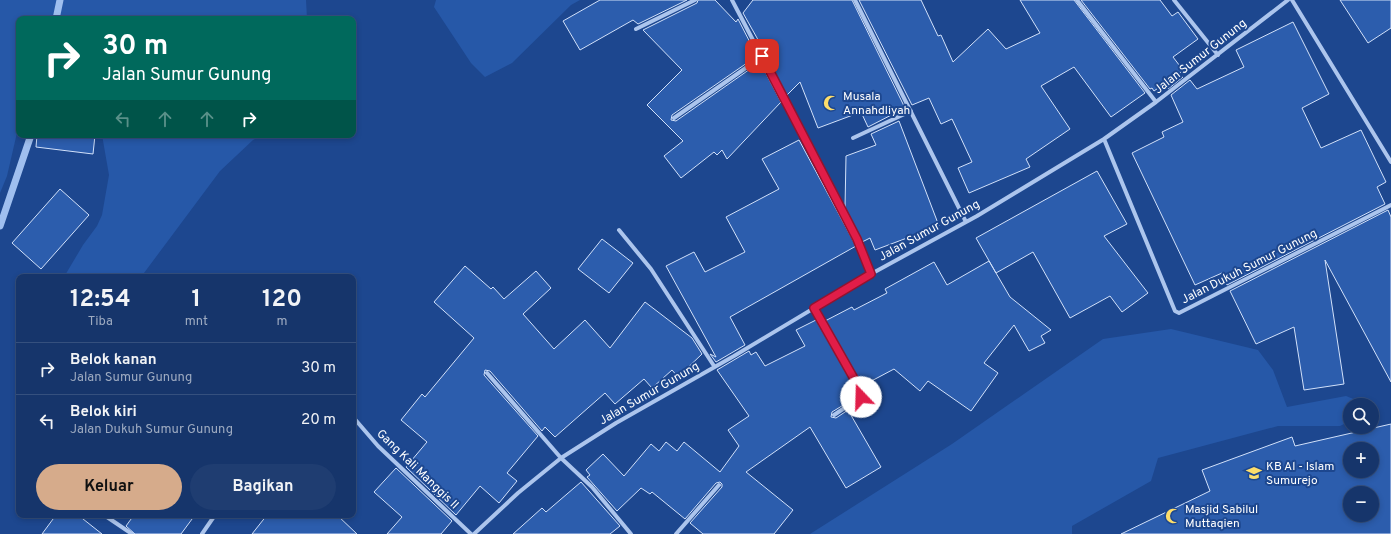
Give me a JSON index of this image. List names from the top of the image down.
{
  "streets": {
    "street": ["Jalan Sumur Gunung", "Jalan Dukuh Sumur Gunung", "Gang Kali Manggis II"]
  },
  "crossings": [
    ["Jalan Sumur Gunung", "Jalan Dukuh Sumur Gunung"],
    ["Jalan Sumur Gunung", "Gang Kali Manggis II"]
  ],
  "places": {
    "mosque": ["Musala Annahdliyah", "Masjid Sabilul Muttaqien"],
    "school or university": ["KB Al - Islam Sumurejo"]
  },
  "page": {
    "turn": ["30 m", "Jalan Sumur Gunung"],
    "eta": [
      "12:54",
      "Tiba",
      "1",
      "mnt",
      "120",
      "m"
    ],
    "list": [
      {
        "name": "Belok kanan",
        "note": "Jalan Sumur Gunung",
        "value": "30 m"
      },
      {
        "name": "Belok kiri",
        "note": "Jalan Dukuh Sumur Gunung",
        "value": "20 m"
      }
    ],
    "map_buttons": ["+", "−"],
    "buttons": ["Keluar", "Bagikan"]
  }
}
